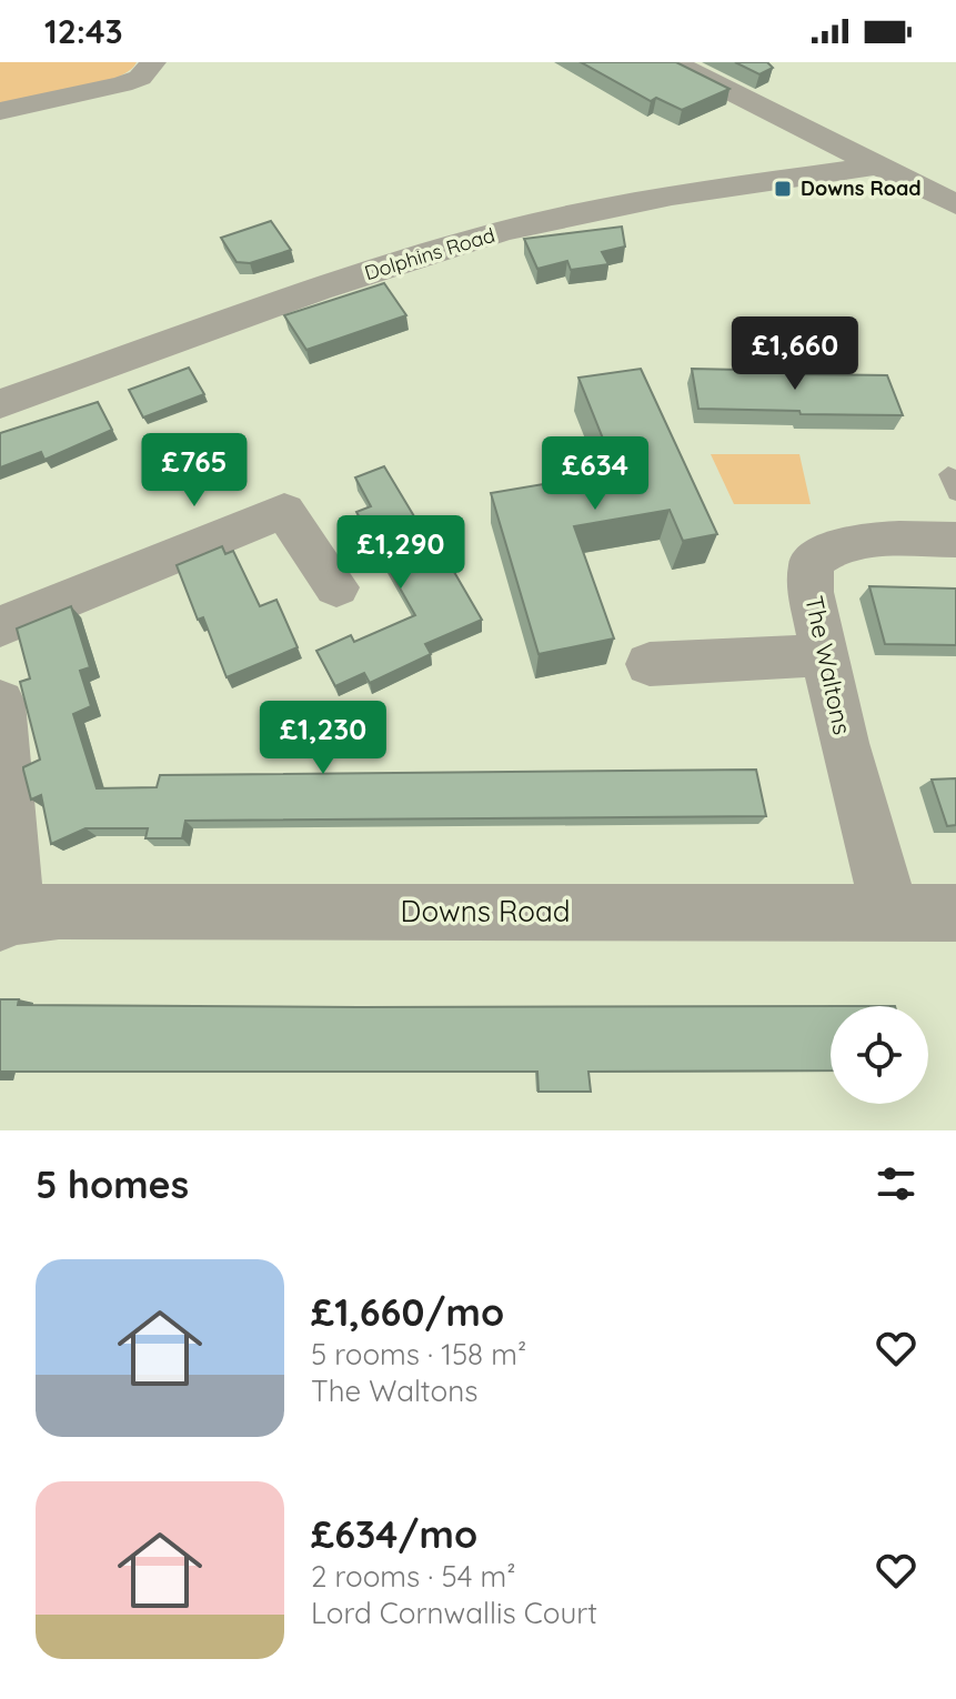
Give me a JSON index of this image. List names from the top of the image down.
{
  "streets": {
    "street": ["Dolphins Road", "The Waltons", "Downs Road"]
  },
  "crossings": [
    ["The Waltons", "Downs Road"]
  ],
  "places": {
    "transit": ["Downs Road"]
  },
  "page": {
    "status": "12:43",
    "price": [
      "£1,660",
      "£765",
      "£634",
      "£1,290",
      "£1,230"
    ],
    "heading": "5 homes",
    "list": [
      {
        "name": "£1,660/mo",
        "note": "5 rooms · 158 m² · The Waltons"
      },
      {
        "name": "£634/mo",
        "note": "2 rooms · 54 m² · Lord Cornwallis Court"
      }
    ]
  }
}
